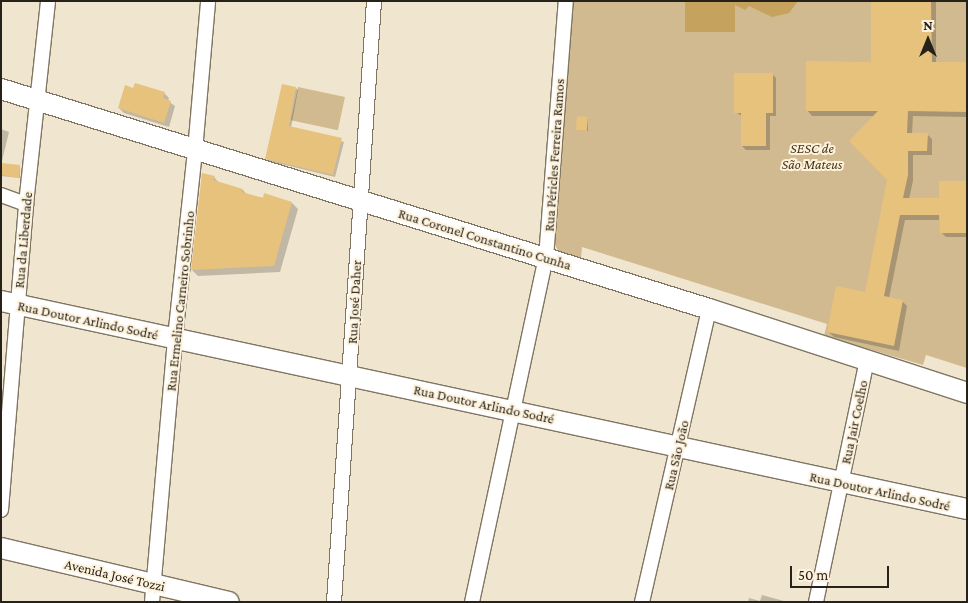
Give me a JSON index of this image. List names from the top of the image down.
{
  "streets": {
    "street": [
      "Rua Péricles Ferreira Ramos",
      "Rua Coronel Constantino Cunha",
      "Rua da Liberdade",
      "Rua Ermelino Carneiro Sobrinho",
      "Rua José Daher",
      "Rua Doutor Arlindo Sodré",
      "Rua Jair Coelho",
      "Rua São João",
      "Avenida José Tozzi"
    ]
  },
  "crossings": [
    ["Rua Péricles Ferreira Ramos", "Rua Coronel Constantino Cunha"],
    ["Rua Péricles Ferreira Ramos", "Rua Doutor Arlindo Sodré"],
    ["Rua Coronel Constantino Cunha", "Rua da Liberdade"],
    ["Rua Coronel Constantino Cunha", "Rua Ermelino Carneiro Sobrinho"],
    ["Rua Coronel Constantino Cunha", "Rua José Daher"],
    ["Rua Coronel Constantino Cunha", "Rua Jair Coelho"],
    ["Rua Coronel Constantino Cunha", "Rua São João"],
    ["Rua da Liberdade", "Rua Doutor Arlindo Sodré"],
    ["Rua Ermelino Carneiro Sobrinho", "Rua Doutor Arlindo Sodré"],
    ["Rua Ermelino Carneiro Sobrinho", "Avenida José Tozzi"],
    ["Rua José Daher", "Rua Doutor Arlindo Sodré"],
    ["Rua Doutor Arlindo Sodré", "Rua Jair Coelho"],
    ["Rua Doutor Arlindo Sodré", "Rua São João"]
  ],
  "parks": ["SESC de São Mateus"],
  "scale_bar": "50 m",
  "north": "top"
}
